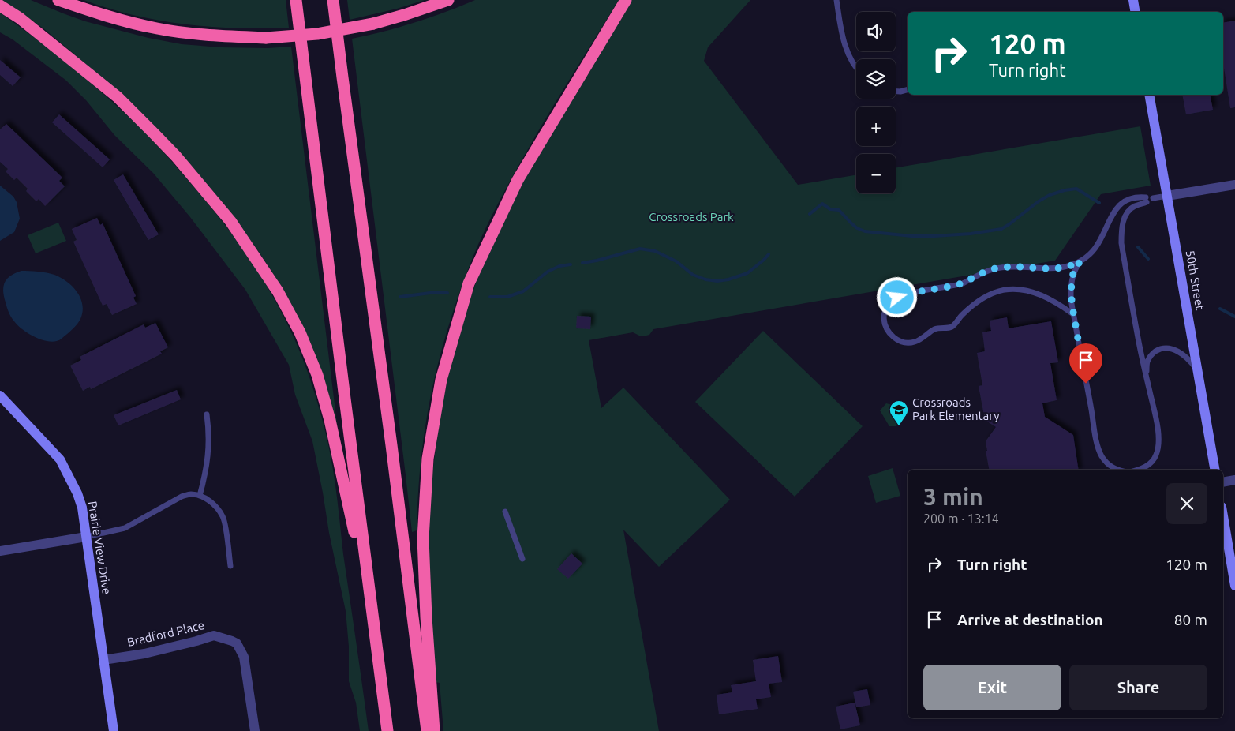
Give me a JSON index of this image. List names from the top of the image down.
{
  "streets": {
    "main road": ["50th Street", "Prairie View Drive"],
    "street": ["Bradford Place"]
  },
  "crossings": [
    ["Prairie View Drive", "Bradford Place"]
  ],
  "parks": ["Crossroads Park"],
  "places": {
    "school or university": ["Crossroads Park Elementary"]
  },
  "page": {
    "map_buttons": ["+", "−"],
    "turn": ["120 m", "Turn right"],
    "heading": ["3 min", "200 m · 13:14"],
    "list": [
      {
        "name": "Turn right",
        "value": "120 m"
      },
      {
        "name": "Arrive at destination",
        "value": "80 m"
      }
    ],
    "buttons": ["Exit", "Share"]
  }
}
